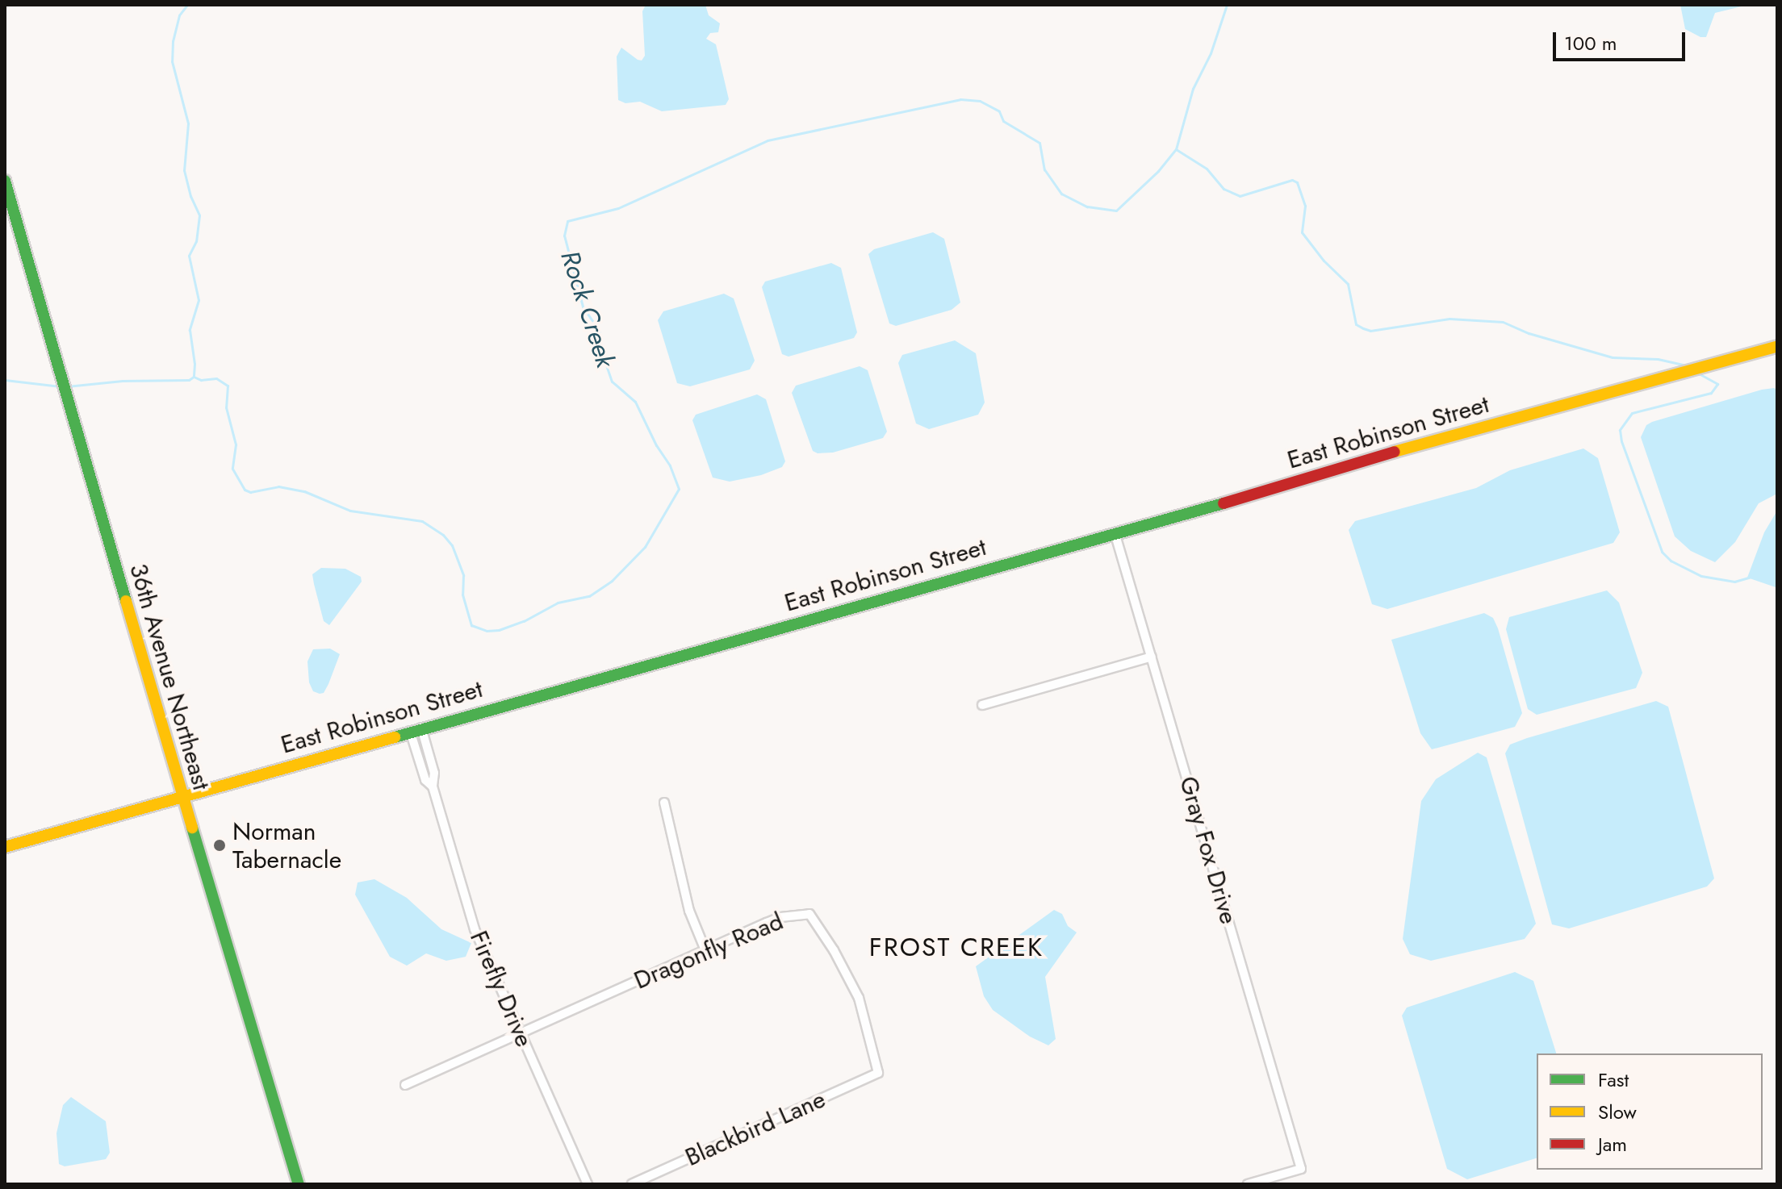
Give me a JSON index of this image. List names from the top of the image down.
{
  "streets": {
    "street": [
      "East Robinson Street",
      "36th Avenue Northeast",
      "Gray Fox Drive",
      "Dragonfly Road",
      "Firefly Drive",
      "Blackbird Lane"
    ]
  },
  "crossings": [
    ["East Robinson Street", "36th Avenue Northeast"],
    ["East Robinson Street", "Gray Fox Drive"],
    ["East Robinson Street", "Firefly Drive"],
    ["Dragonfly Road", "Firefly Drive"],
    ["Dragonfly Road", "Blackbird Lane"]
  ],
  "districts": ["FROST CREEK"],
  "water": ["Rock Creek"],
  "places": ["Norman Tabernacle"],
  "legend": ["Fast", "Slow", "Jam"],
  "scale_bar": "100 m"
}
